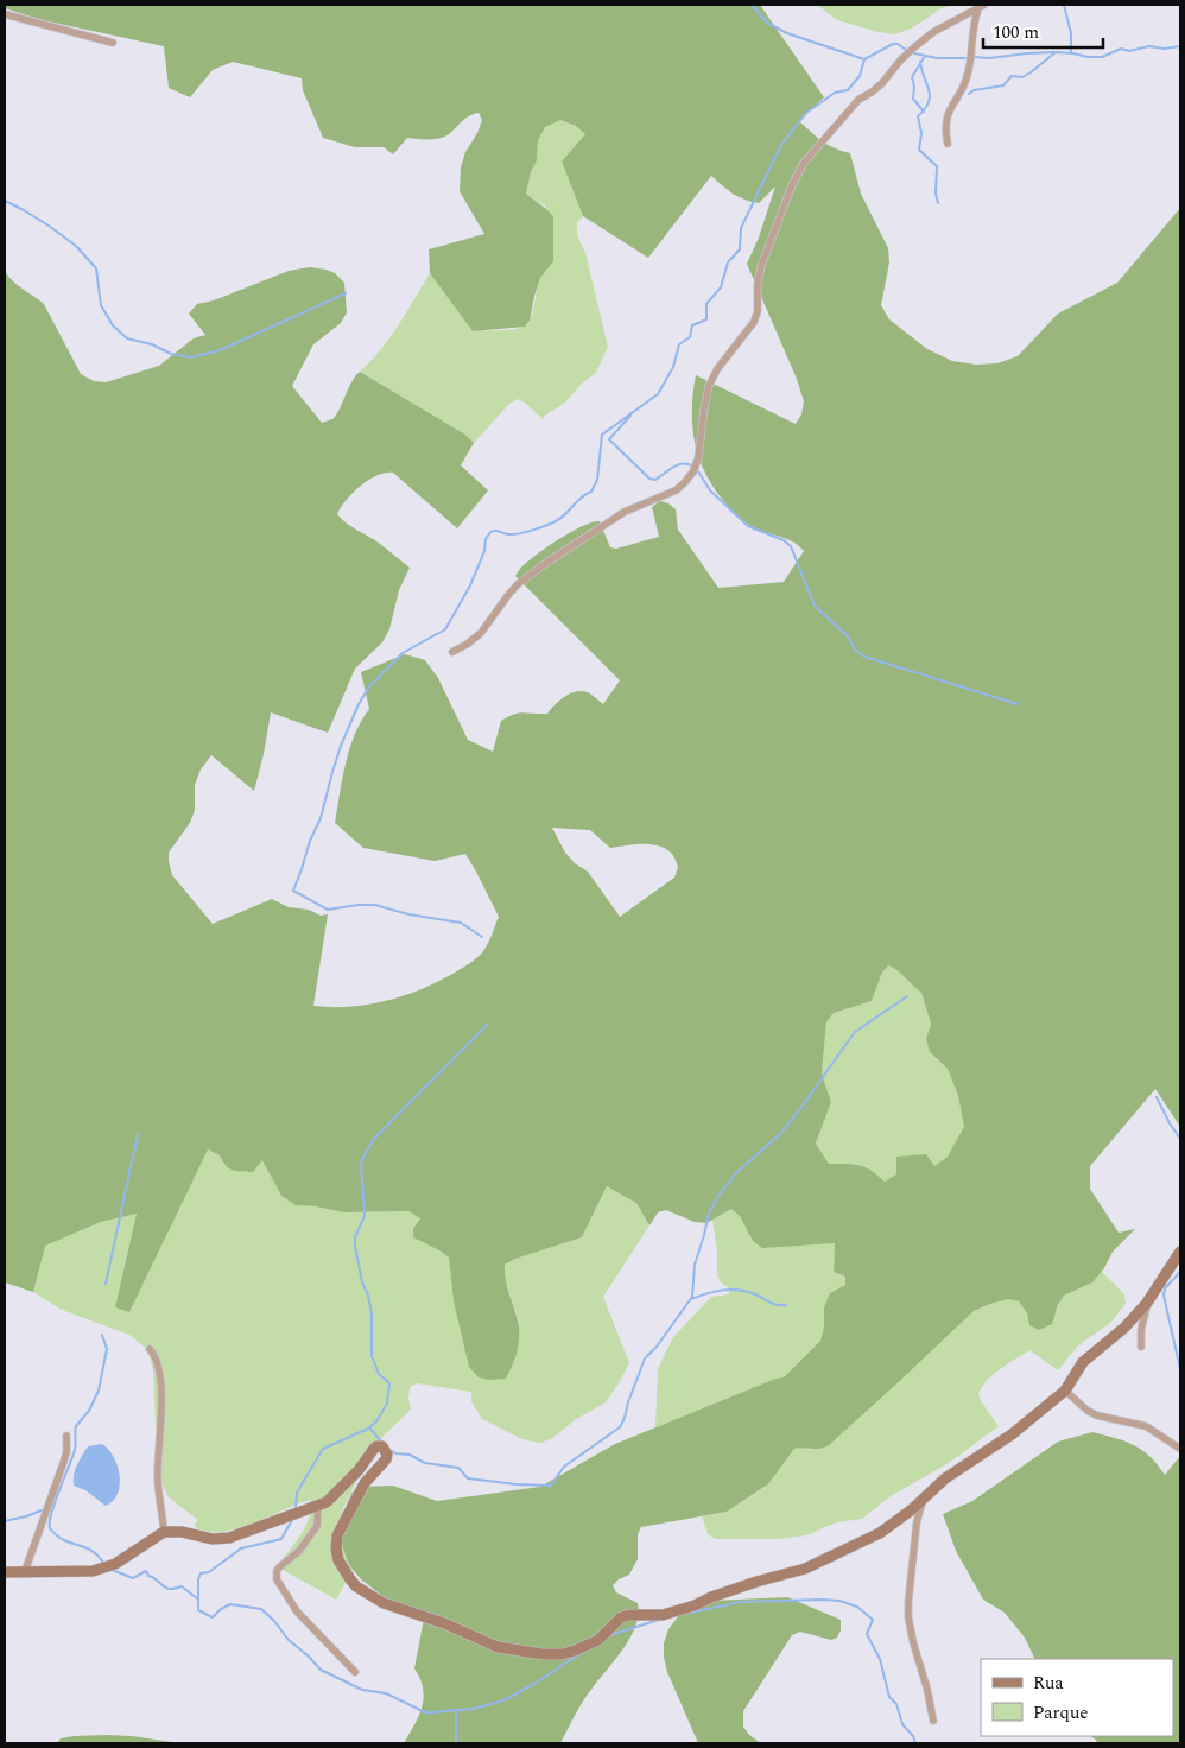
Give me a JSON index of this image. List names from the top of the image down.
{
  "legend": ["Rua", "Parque"],
  "scale_bar": "100 m"
}
